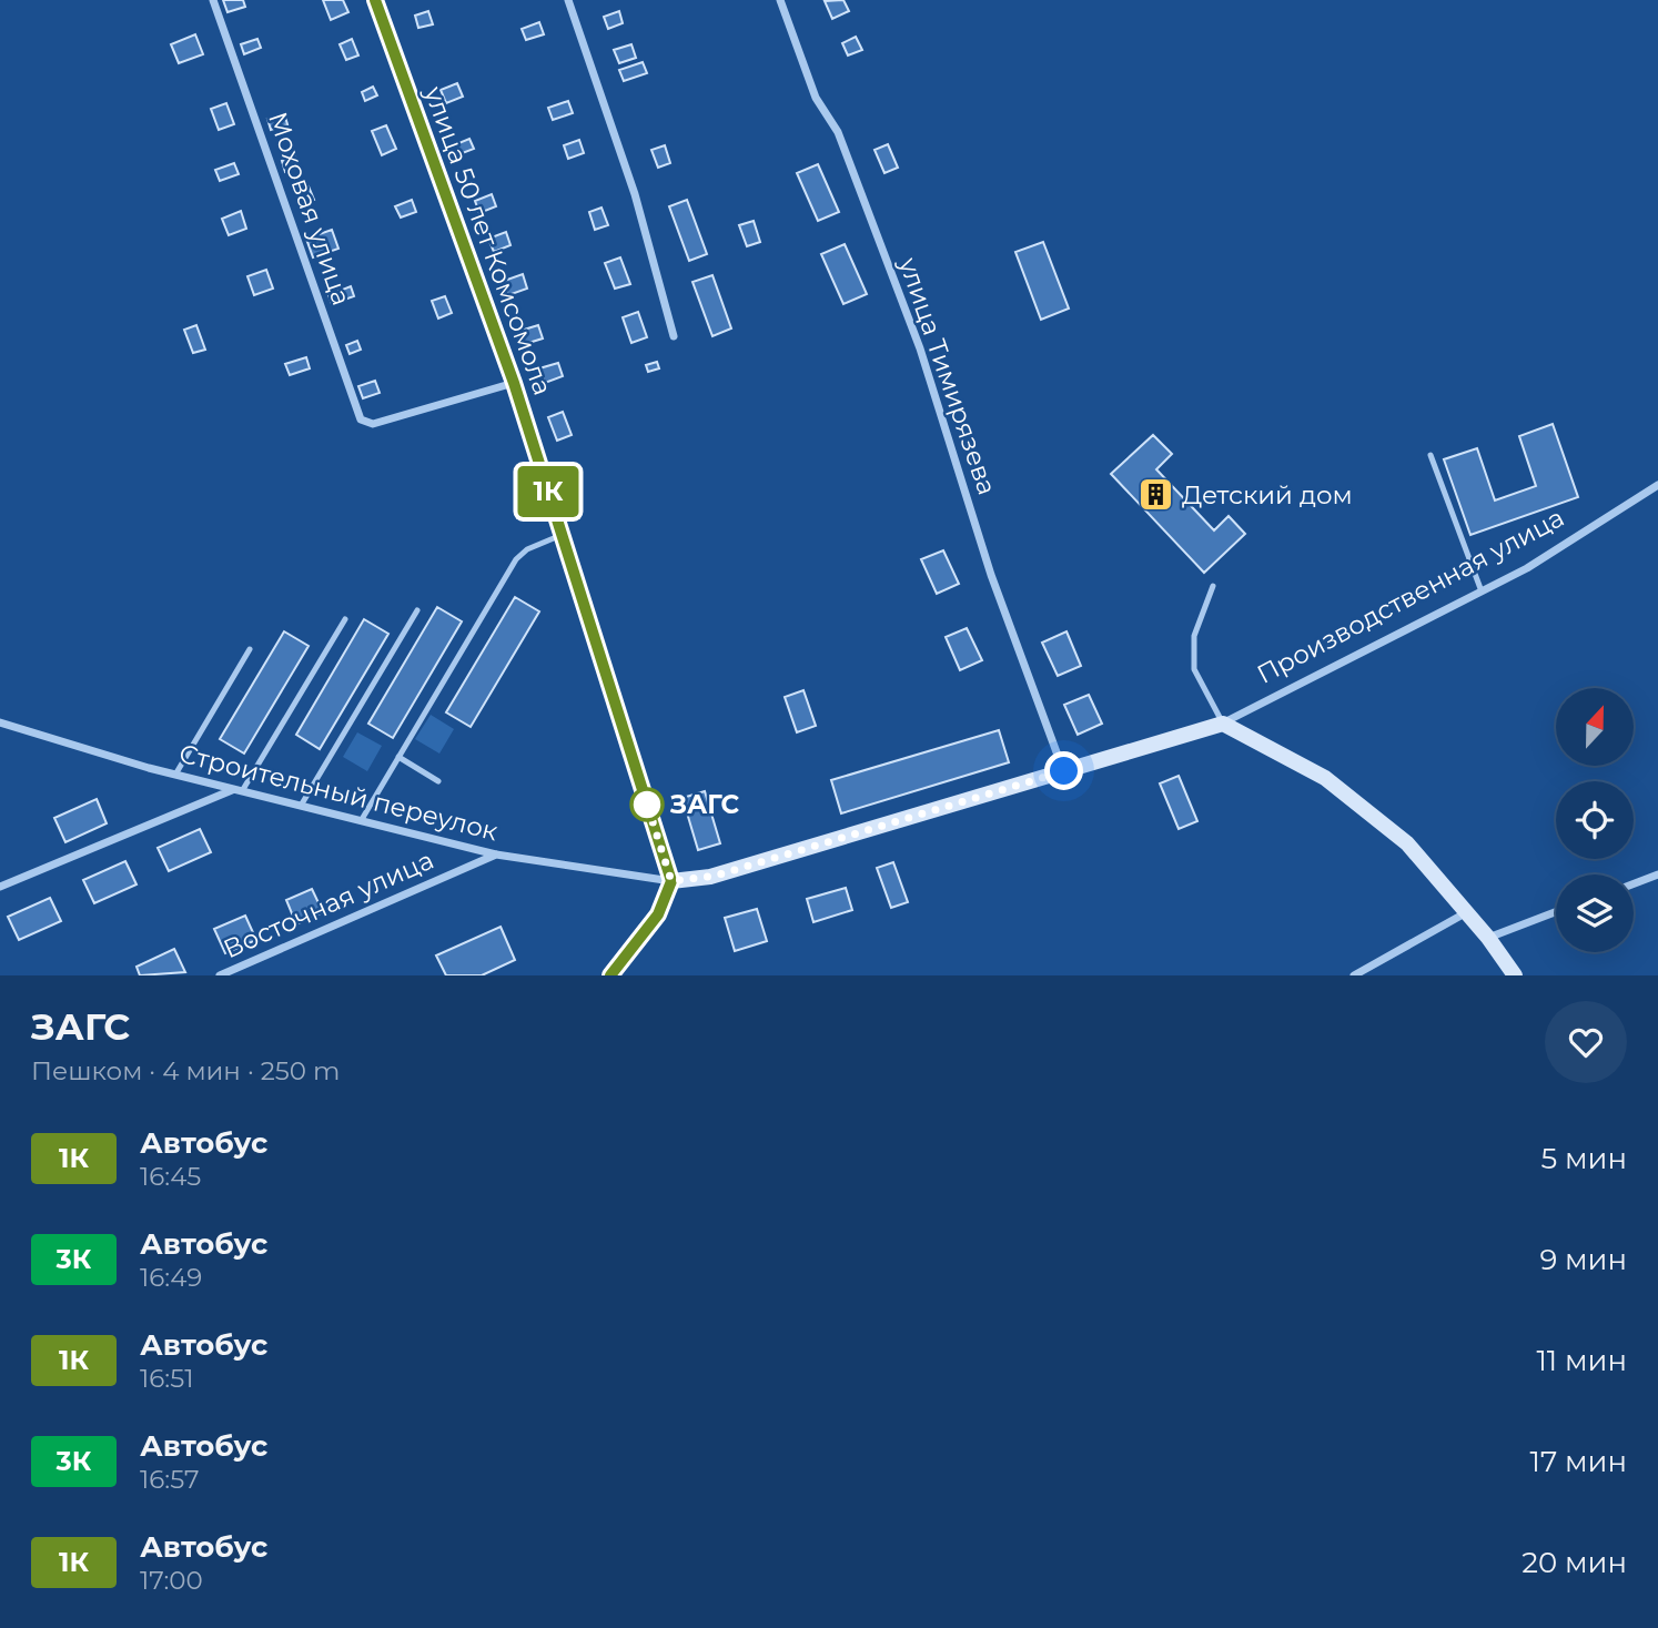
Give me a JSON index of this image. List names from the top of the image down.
{
  "streets": {
    "street": [
      "Моховая улица",
      "улица 50 лет Комсомола",
      "улица Тимирязева",
      "Производственная улица",
      "Строительный переулок",
      "Восточная улица"
    ]
  },
  "crossings": [
    ["Моховая улица", "улица 50 лет Комсомола"],
    ["улица 50 лет Комсомола", "Производственная улица"],
    ["улица 50 лет Комсомола", "Строительный переулок"],
    ["улица Тимирязева", "Производственная улица"],
    ["Производственная улица", "Строительный переулок"],
    ["Строительный переулок", "Восточная улица"]
  ],
  "places": {
    "building": ["Детский дом"],
    "other": ["ЗАГС"]
  },
  "lines": ["bus line 1К"],
  "north": "top",
  "page": {
    "on_map": "1К",
    "heading": ["ЗАГС", "Пешком · 4 мин · 250 m"],
    "list": [
      {
        "mark": "1К",
        "name": "Автобус",
        "note": "16:45",
        "value": "5 мин"
      },
      {
        "mark": "3К",
        "name": "Автобус",
        "note": "16:49",
        "value": "9 мин"
      },
      {
        "mark": "1К",
        "name": "Автобус",
        "note": "16:51",
        "value": "11 мин"
      },
      {
        "mark": "3К",
        "name": "Автобус",
        "note": "16:57",
        "value": "17 мин"
      },
      {
        "mark": "1К",
        "name": "Автобус",
        "note": "17:00",
        "value": "20 мин"
      }
    ]
  }
}
